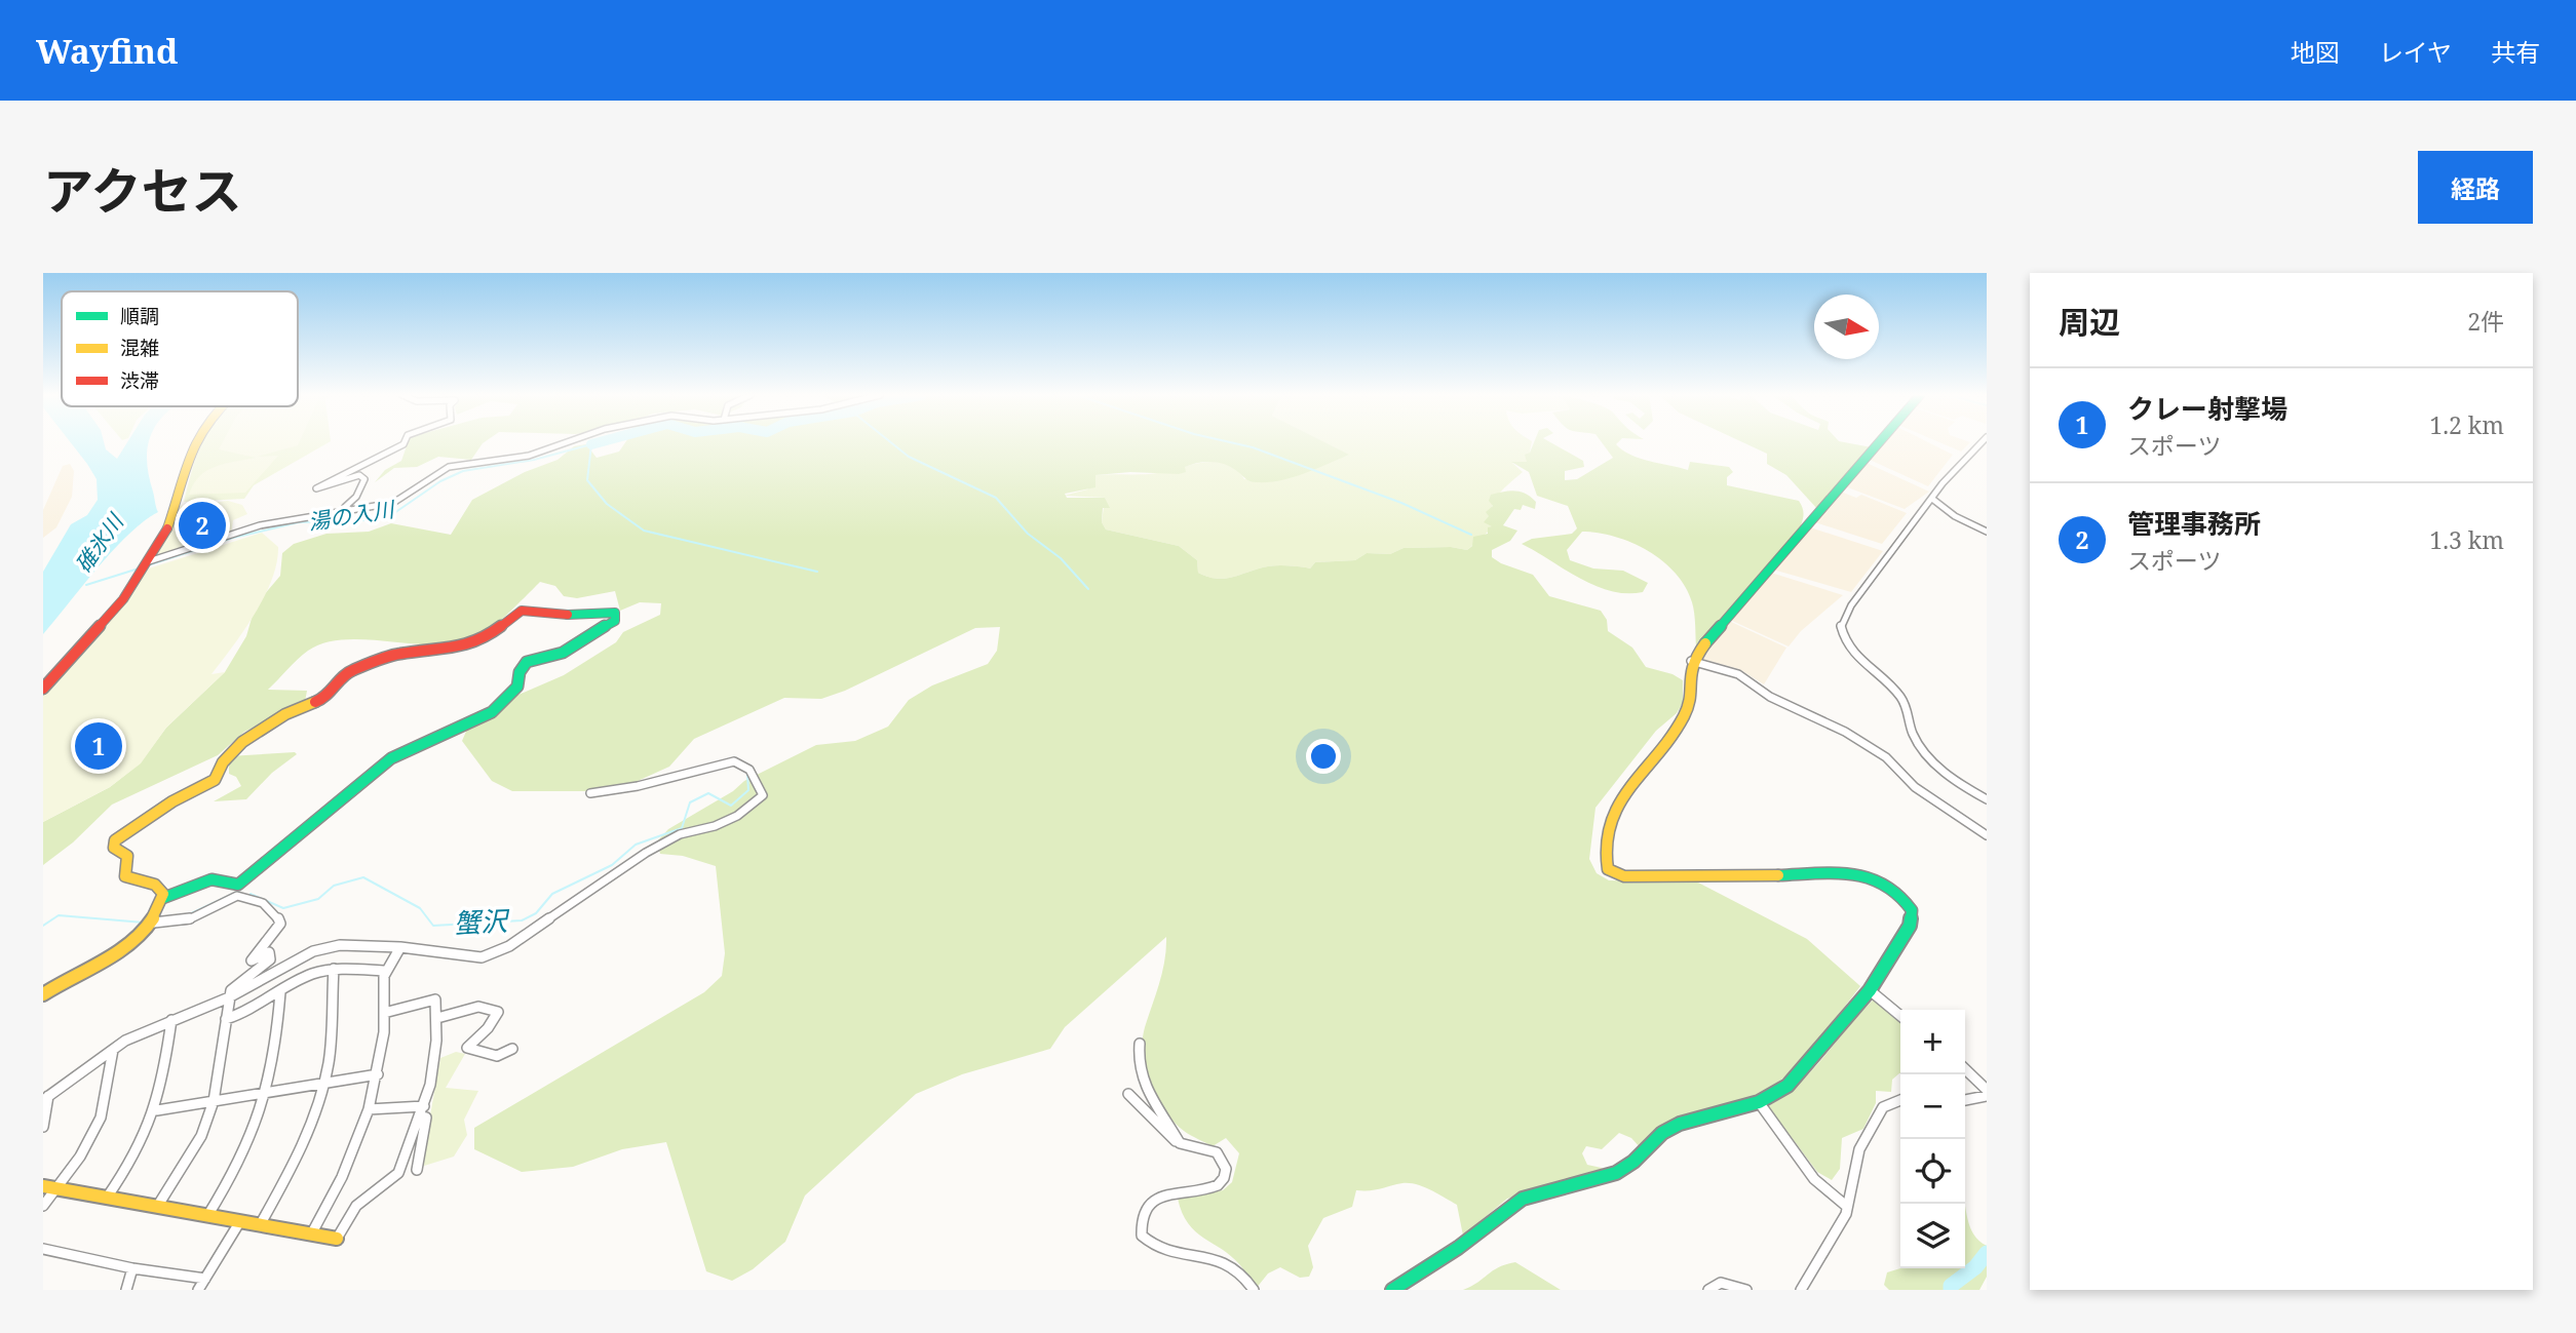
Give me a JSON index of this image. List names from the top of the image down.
{
  "water": ["湯の入川", "碓氷川", "蟹沢"],
  "legend": ["順調", "混雑", "渋滞"],
  "north": "right",
  "page": {
    "header": "Wayfind",
    "nav": ["地図", "レイヤ", "共有"],
    "title": "アクセス",
    "buttons": "経路",
    "heading": ["周辺", "2件"],
    "list": [
      {
        "mark": "1",
        "name": "クレー射撃場",
        "note": "スポーツ",
        "value": "1.2 km"
      },
      {
        "mark": "2",
        "name": "管理事務所",
        "note": "スポーツ",
        "value": "1.3 km"
      }
    ],
    "pins": ["2", "1"],
    "map_buttons": ["+", "−"]
  }
}
